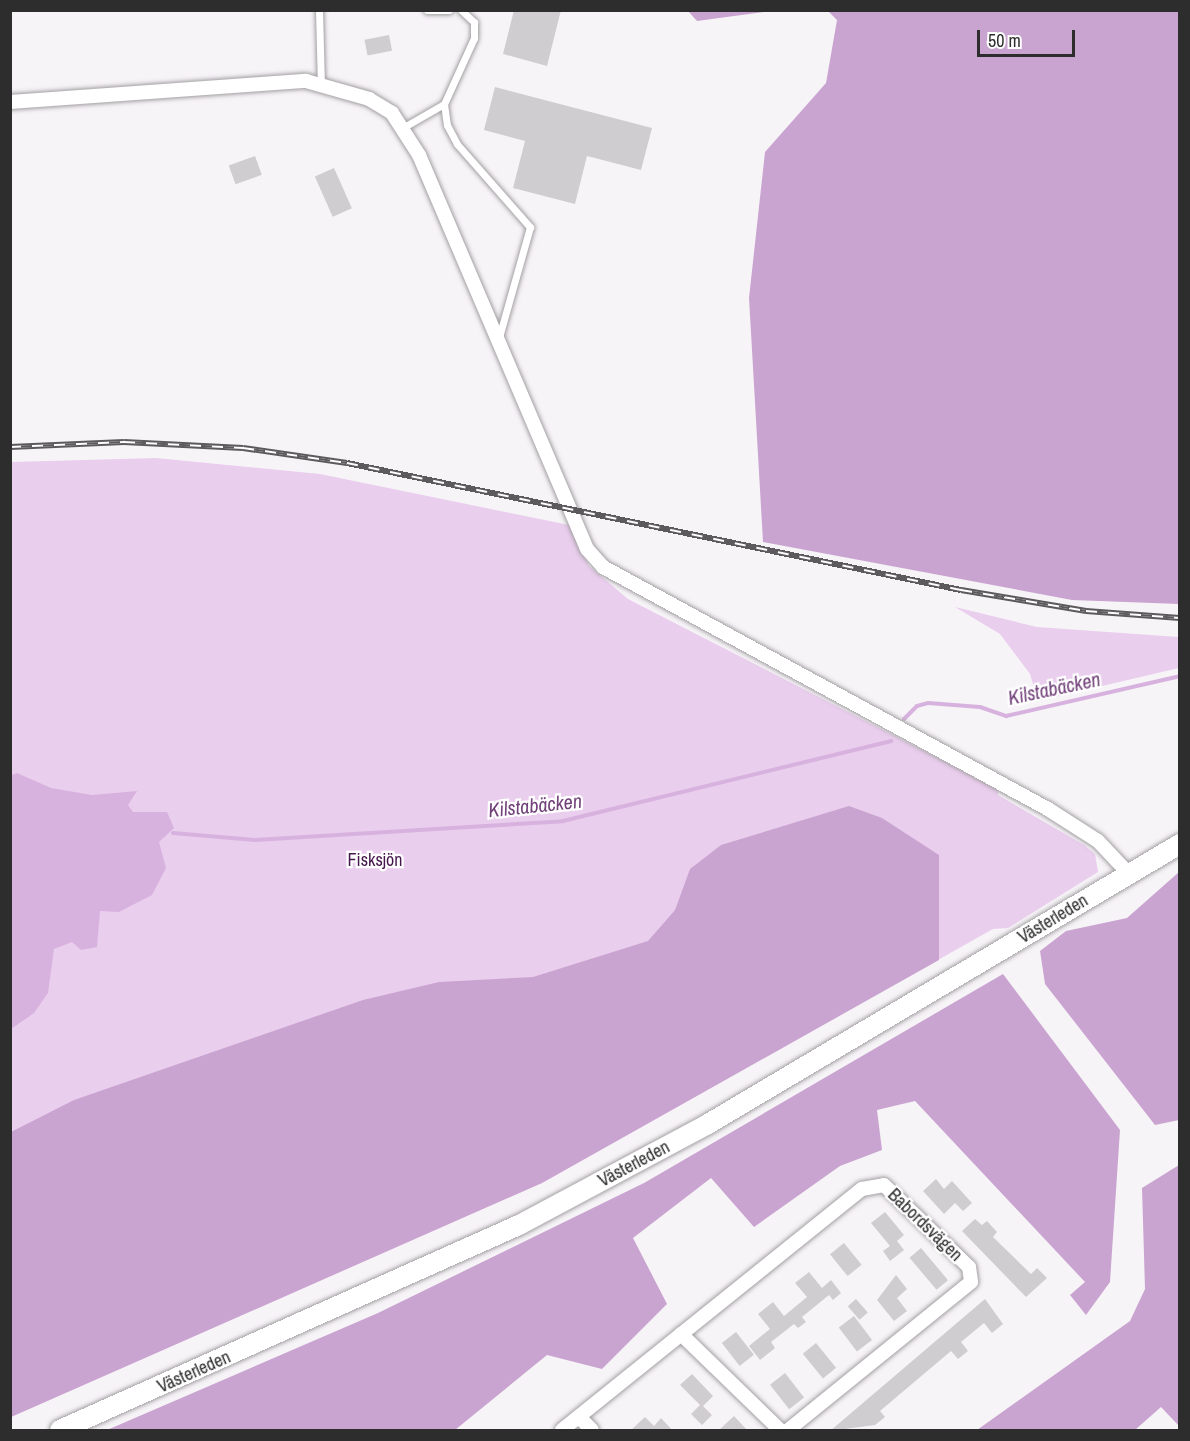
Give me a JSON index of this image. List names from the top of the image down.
{
  "streets": {
    "street": ["Västerleden", "Babordsvägen"]
  },
  "water": ["Kilstabäcken"],
  "parks": ["Fisksjön"],
  "scale_bar": "50 m"
}
